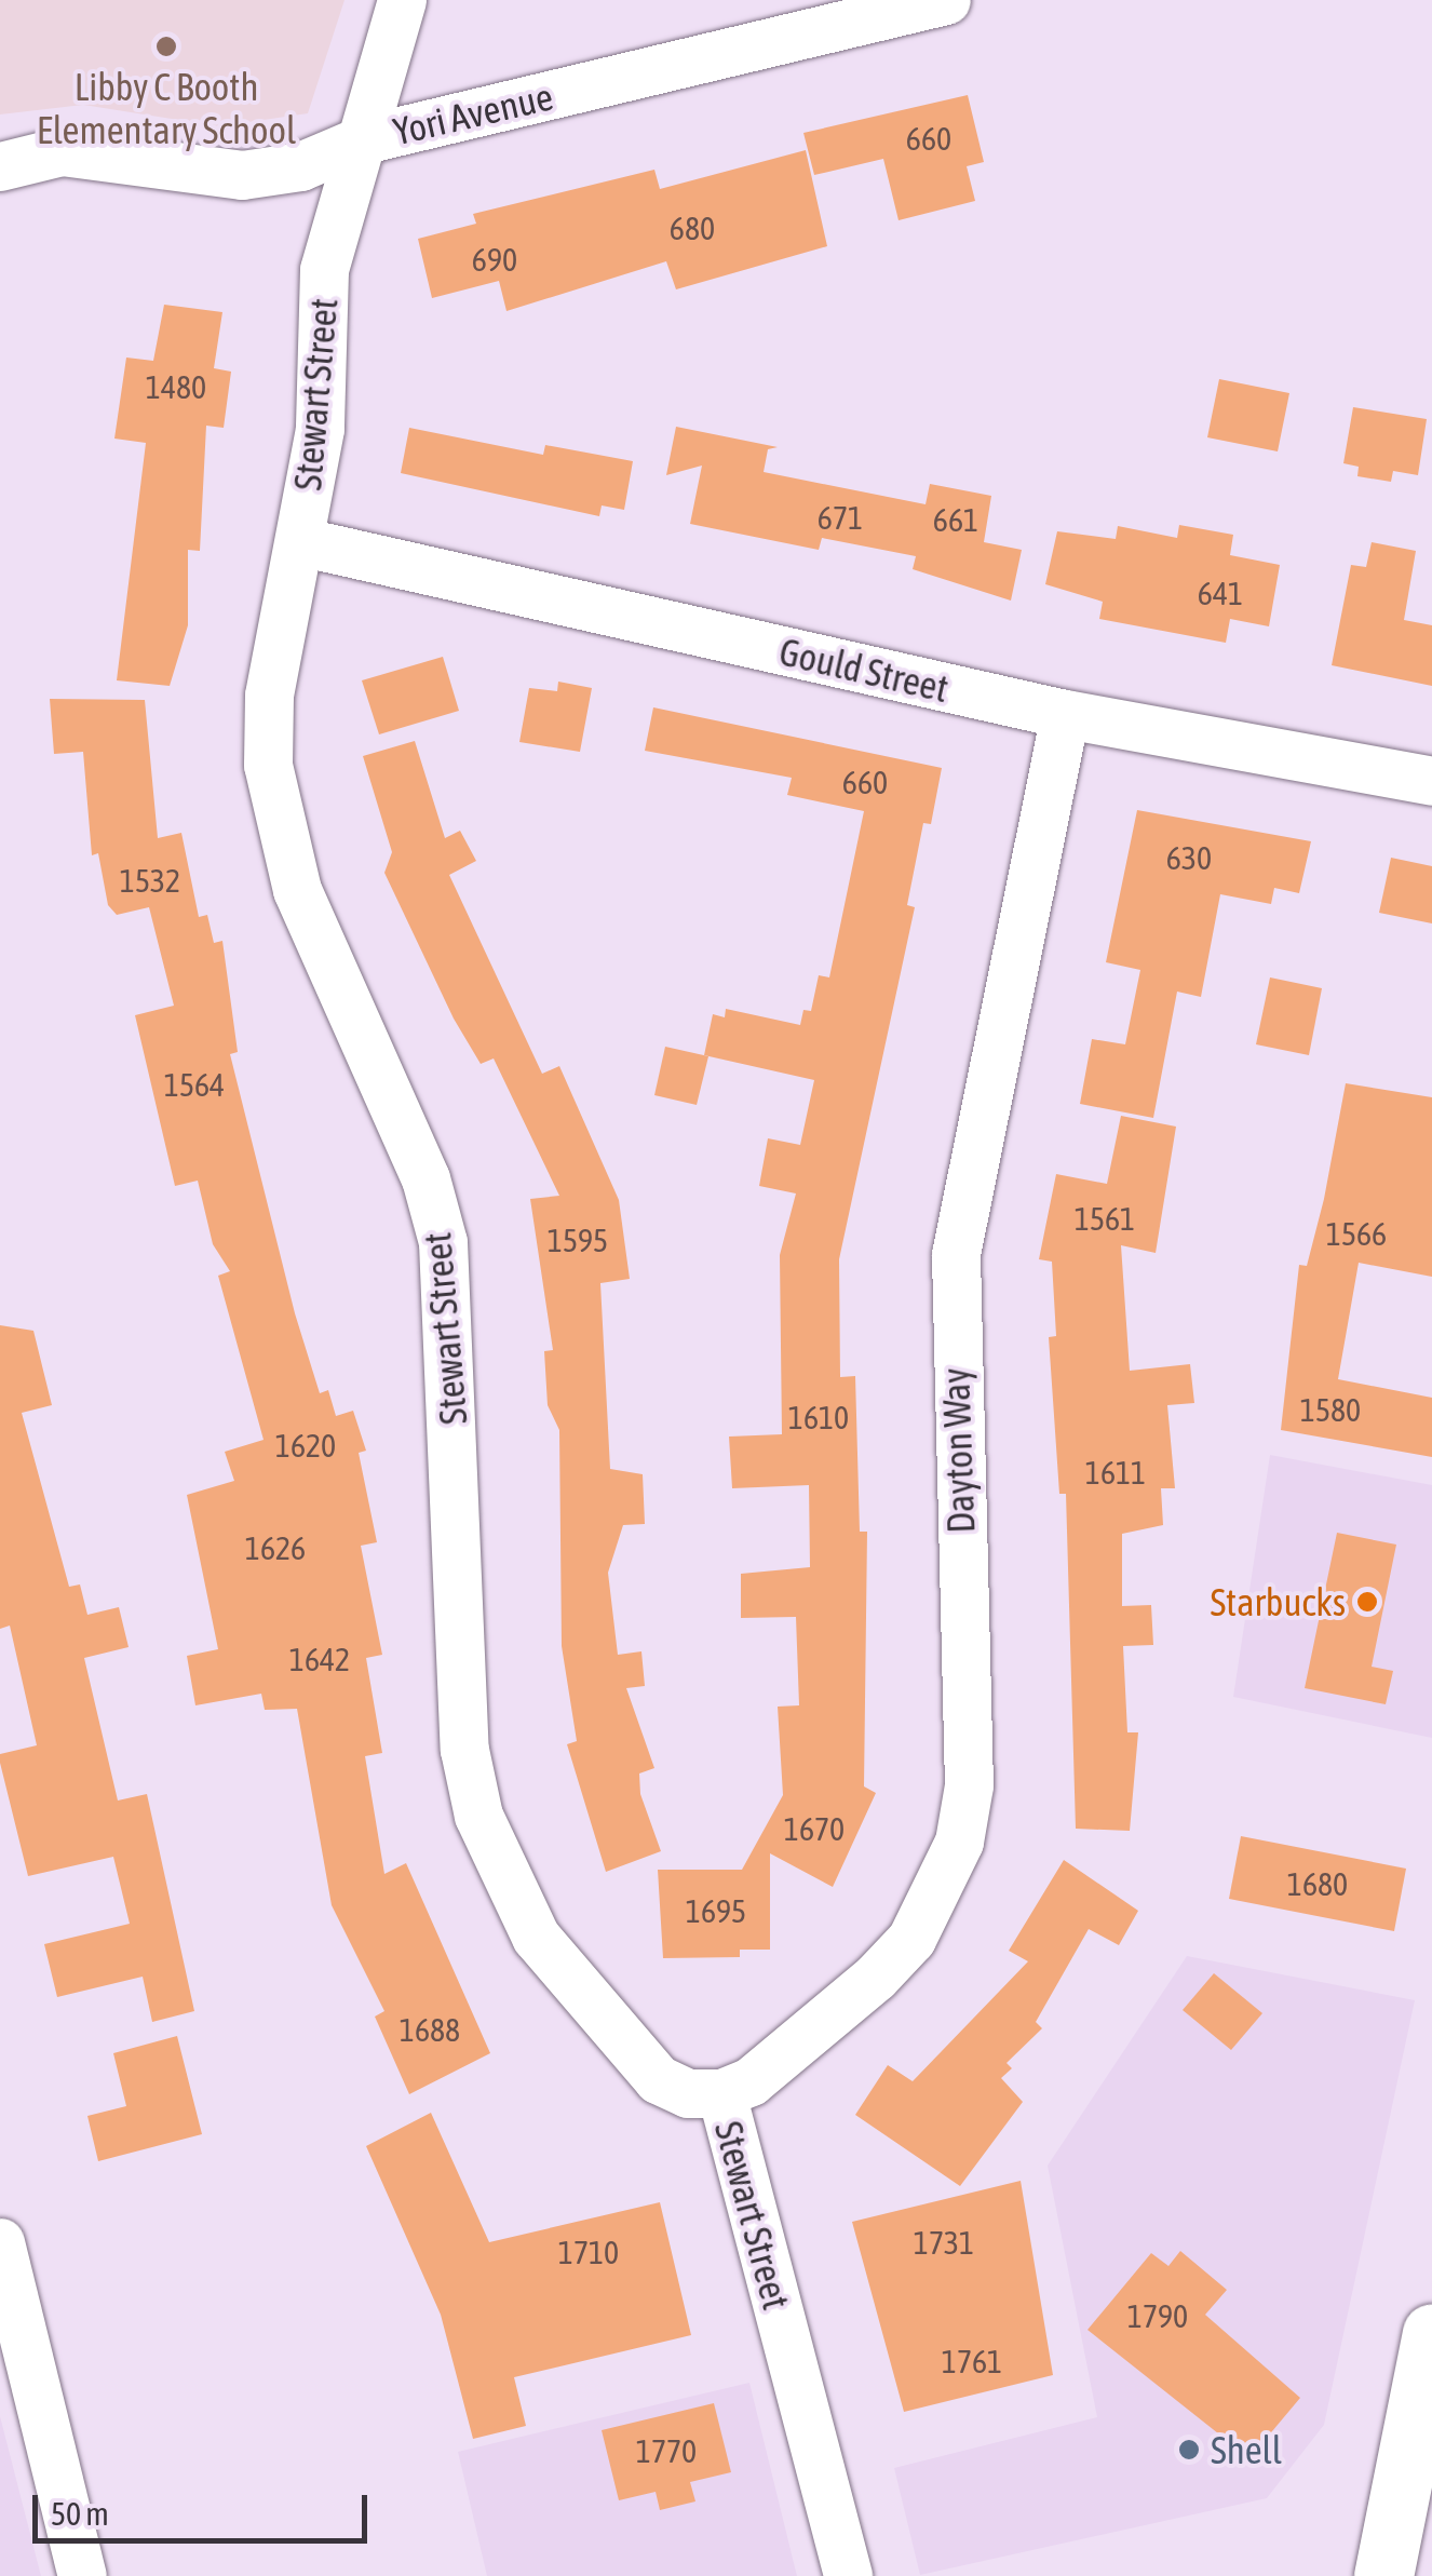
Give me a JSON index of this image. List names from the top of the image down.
{
  "streets": {
    "street": [
      "Yori Avenue",
      "Stewart Street",
      "Gould Street",
      "Dayton Way"
    ]
  },
  "crossings": [
    ["Yori Avenue", "Stewart Street"],
    ["Stewart Street", "Gould Street"],
    ["Stewart Street", "Dayton Way"],
    ["Gould Street", "Dayton Way"]
  ],
  "places": ["Libby C Booth Elementary School", "Starbucks", "Shell"],
  "house_numbers": [
    "660",
    "680",
    "690",
    "1480",
    "671",
    "661",
    "641",
    "660",
    "630",
    "1532",
    "1564",
    "1561",
    "1566",
    "1595",
    "1580",
    "1610",
    "1620",
    "1611",
    "1626",
    "1642",
    "1670",
    "1680",
    "1695",
    "1688",
    "1731",
    "1710",
    "1790",
    "1761",
    "1770"
  ],
  "scale_bar": "50 m"
}
